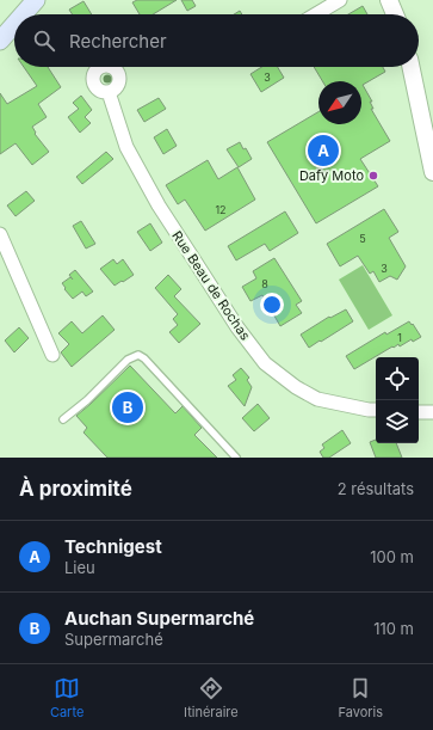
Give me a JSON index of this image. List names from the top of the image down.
{
  "streets": {
    "street": ["Rue Beau de Rochas"]
  },
  "places": ["Dafy Moto"],
  "house_numbers": [
    "3",
    "12",
    "5",
    "3",
    "8",
    "1"
  ],
  "north": "bottom left",
  "page": {
    "search": "Rechercher",
    "pins": ["A", "B"],
    "heading": ["À proximité", "2 résultats"],
    "list": [
      {
        "mark": "A",
        "name": "Technigest",
        "note": "Lieu",
        "value": "100 m"
      },
      {
        "mark": "B",
        "name": "Auchan Supermarché",
        "note": "Supermarché",
        "value": "110 m"
      }
    ],
    "nav": ["Carte", "Itinéraire", "Favoris"]
  }
}
